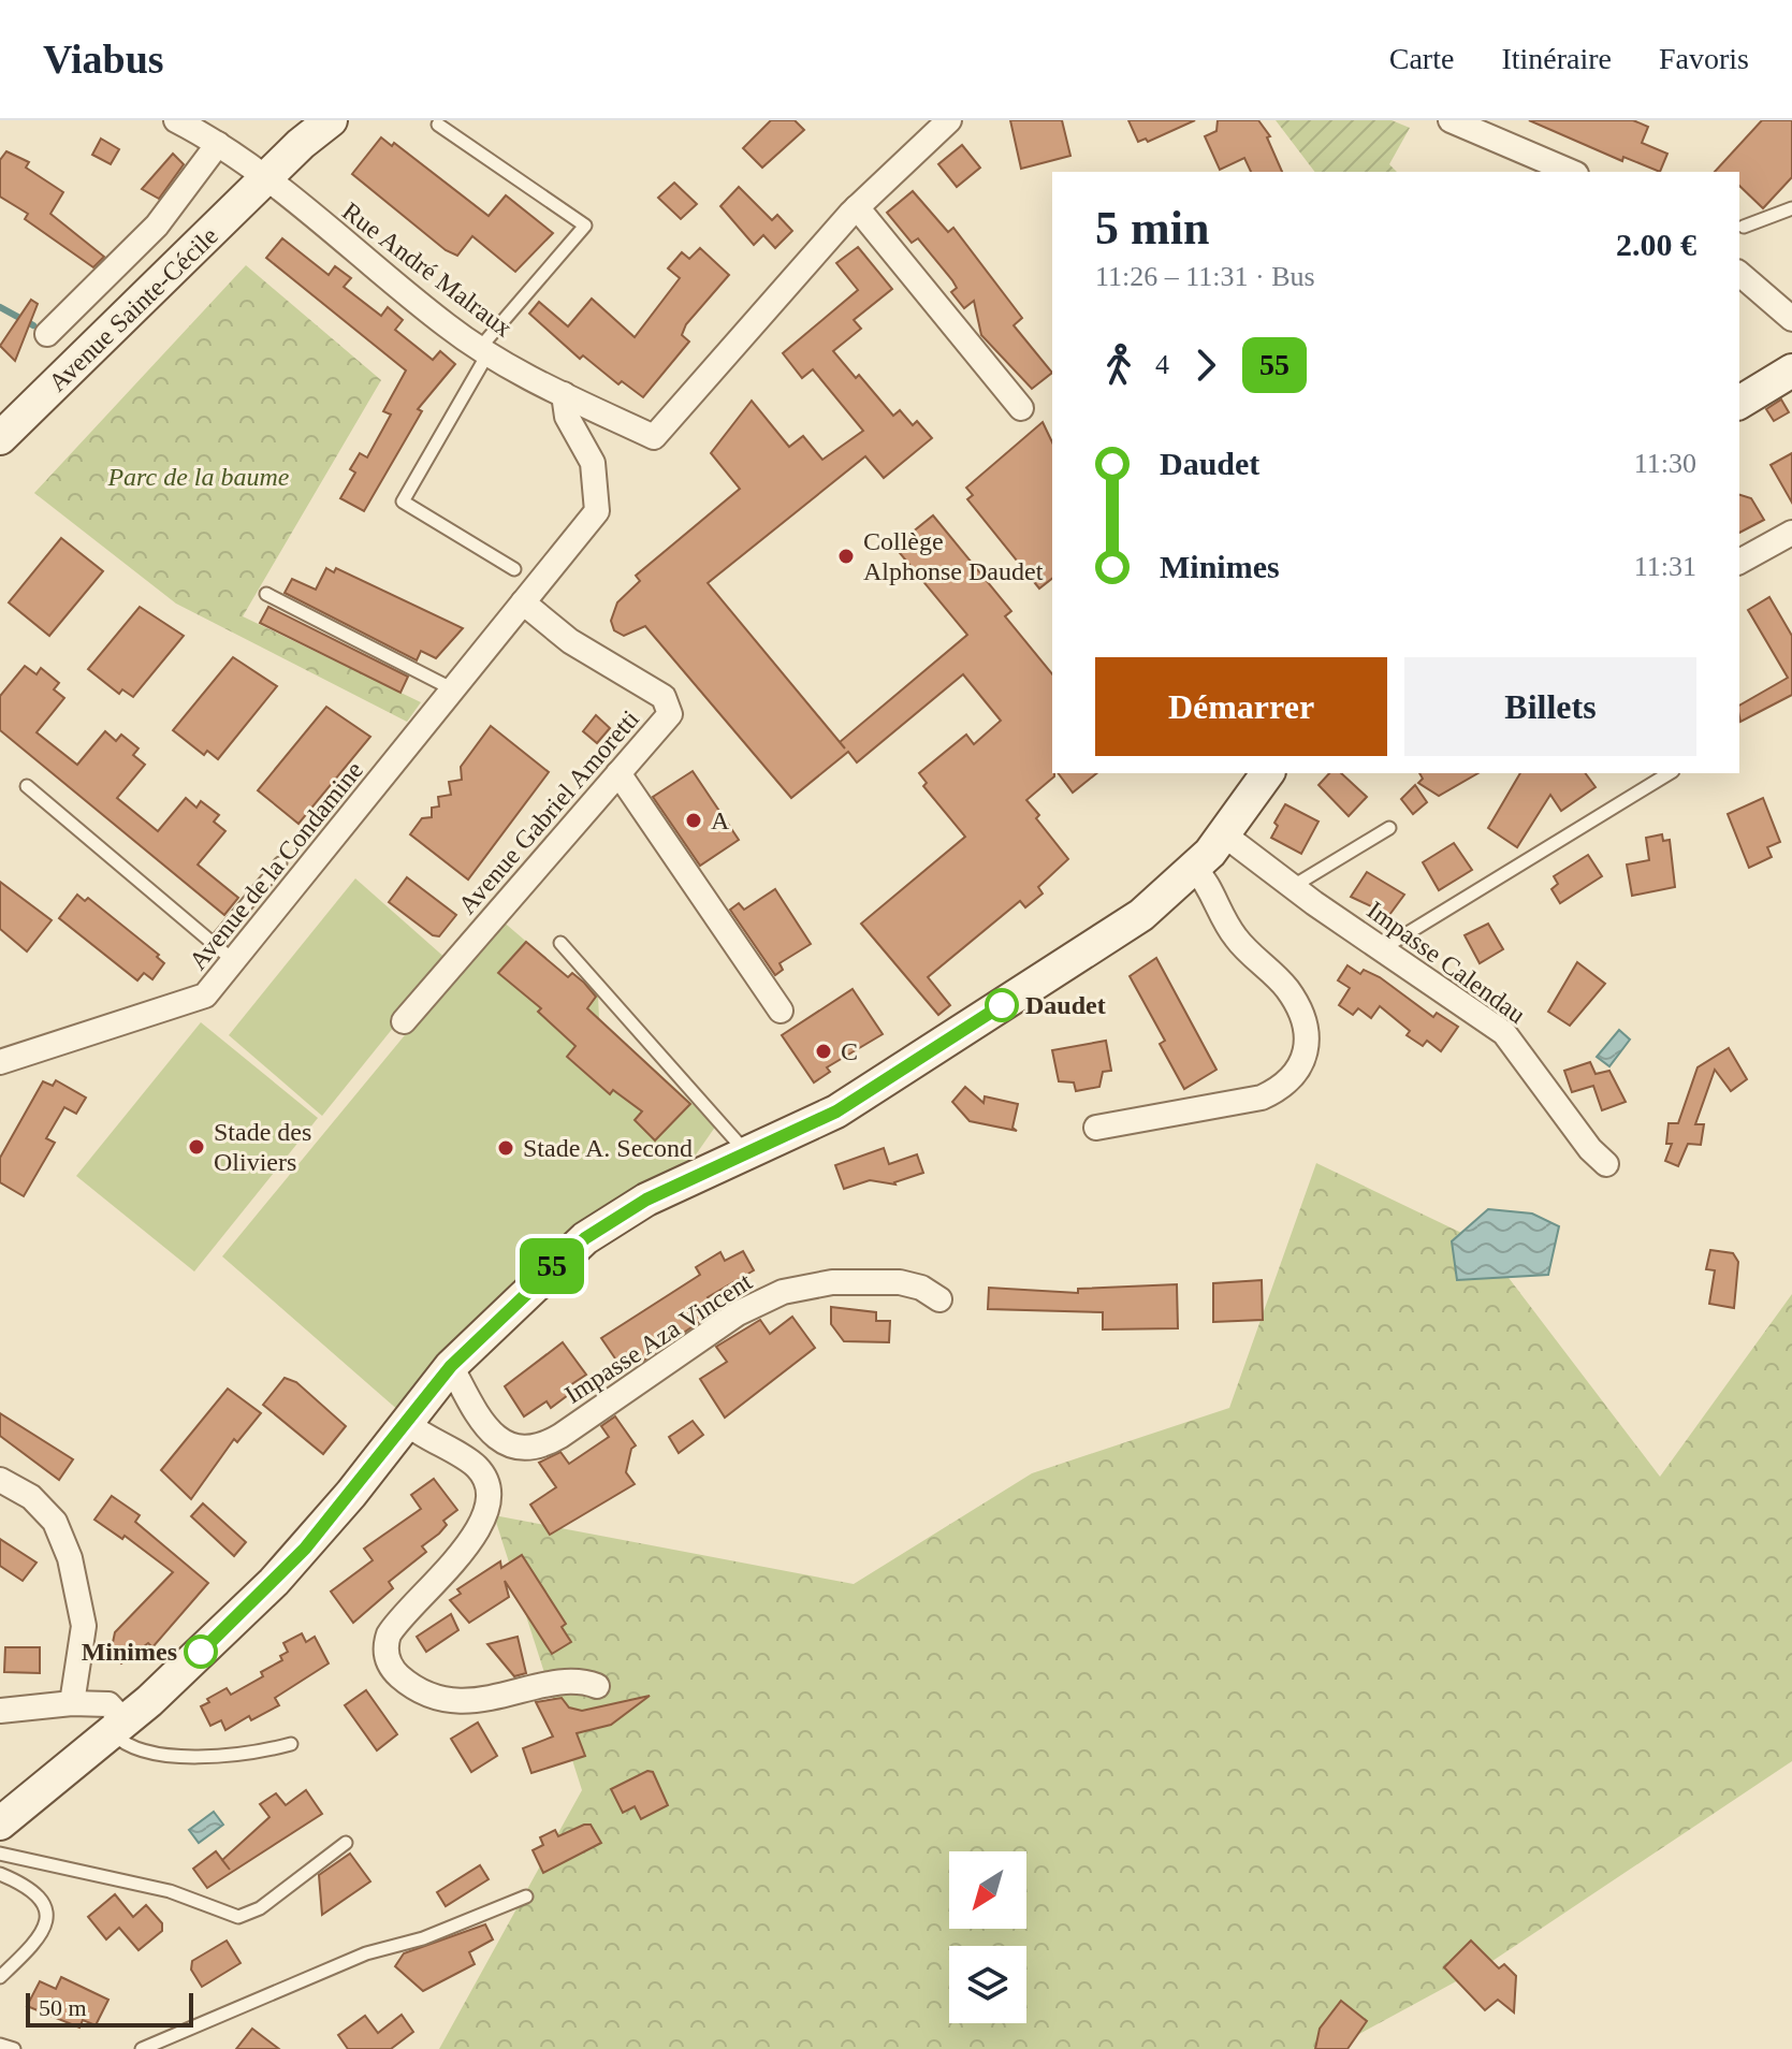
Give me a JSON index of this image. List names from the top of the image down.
{
  "streets": {
    "main road": ["Avenue Sainte-Cécile"],
    "street": [
      "Rue André Malraux",
      "Avenue Gabriel Amoretti",
      "Avenue de la Condamine",
      "Impasse Calendau",
      "Impasse Aza Vincent"
    ]
  },
  "crossings": [
    ["Rue André Malraux", "Avenue Sainte-Cécile"],
    ["Avenue Gabriel Amoretti", "Avenue de la Condamine"]
  ],
  "parks": ["Parc de la baume"],
  "places": [
    "Collège Alphonse Daudet",
    "A",
    "Daudet",
    "C",
    "Stade des Oliviers",
    "Stade A. Second",
    "Minimes"
  ],
  "lines": ["bus line 55"],
  "scale_bar": "50 m",
  "north": "bottom left",
  "page": {
    "header": "Viabus",
    "nav": ["Carte", "Itinéraire", "Favoris"],
    "on_map": "55",
    "heading": ["5 min", "11:26 – 11:31 · Bus", "2.00 €"],
    "legs": ["4", "55"],
    "list": [
      {
        "name": "Daudet",
        "value": "11:30"
      },
      {
        "name": "Minimes",
        "value": "11:31"
      }
    ],
    "buttons": ["Démarrer", "Billets"],
    "scale": "50 m"
  }
}
